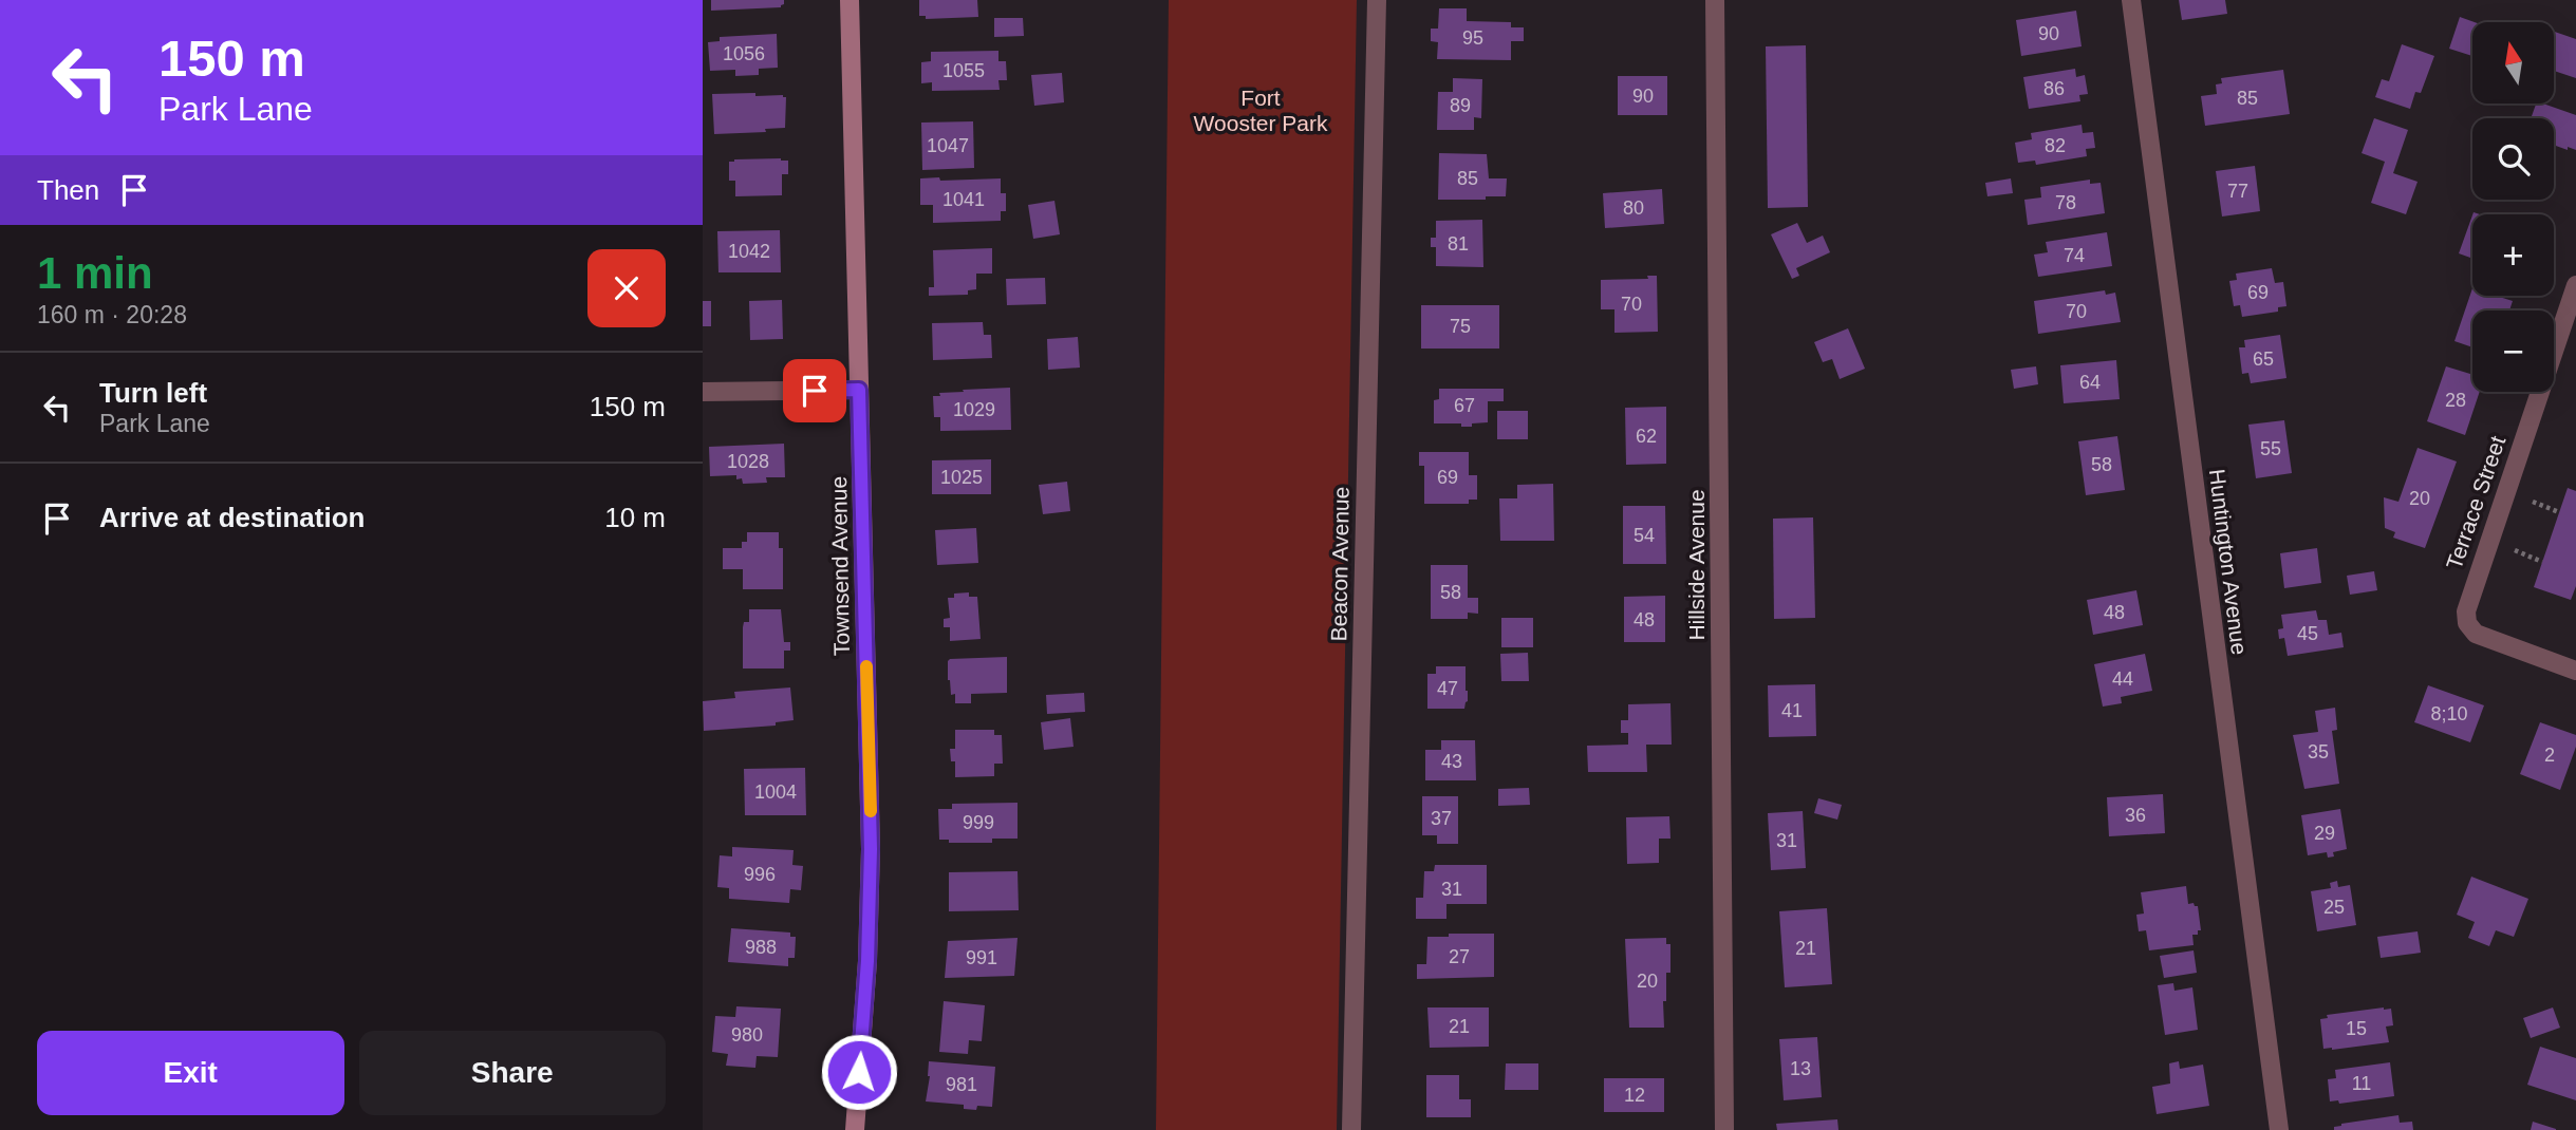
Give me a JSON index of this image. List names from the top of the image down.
{
  "streets": {
    "main road": ["Townsend Avenue"],
    "street": [
      "Terrace Street",
      "Huntington Avenue",
      "Beacon Avenue",
      "Hillside Avenue"
    ]
  },
  "parks": ["Fort Wooster Park"],
  "house_numbers": [
    "90",
    "95",
    "1056",
    "1055",
    "86",
    "90",
    "85",
    "89",
    "1047",
    "82",
    "85",
    "77",
    "1041",
    "78",
    "80",
    "81",
    "1042",
    "74",
    "69",
    "70",
    "70",
    "75",
    "65",
    "64",
    "28",
    "67",
    "1029",
    "62",
    "55",
    "1028",
    "58",
    "1025",
    "69",
    "20",
    "54",
    "58",
    "48",
    "48",
    "45",
    "44",
    "47",
    "41",
    "8;10",
    "35",
    "2",
    "43",
    "1004",
    "36",
    "37",
    "999",
    "29",
    "31",
    "996",
    "31",
    "25",
    "988",
    "21",
    "27",
    "991",
    "20",
    "21",
    "15",
    "980",
    "13",
    "11",
    "981",
    "12"
  ],
  "north": "top",
  "page": {
    "turn": ["150 m", "Park Lane"],
    "map_buttons": ["+", "−"],
    "then": "Then",
    "heading": ["1 min", "160 m · 20:28"],
    "list": [
      {
        "name": "Turn left",
        "note": "Park Lane",
        "value": "150 m"
      },
      {
        "name": "Arrive at destination",
        "value": "10 m"
      }
    ],
    "buttons": ["Exit", "Share"]
  }
}
